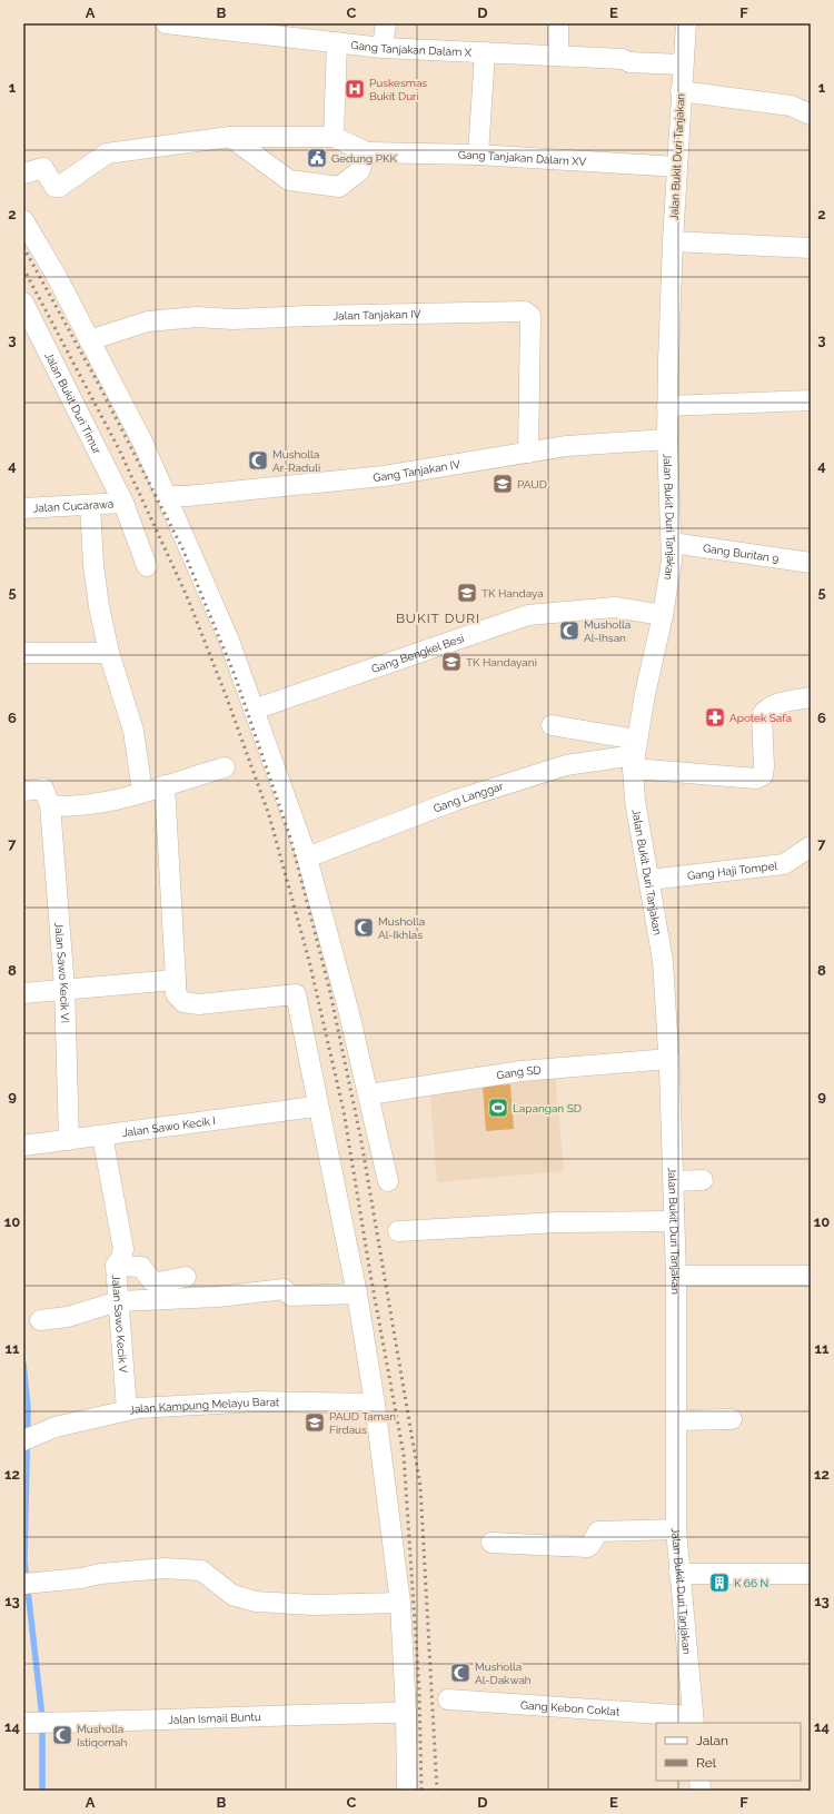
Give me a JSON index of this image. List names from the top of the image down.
{
  "streets": {
    "street": [
      "Gang Tanjakan Dalam X",
      "Jalan Bukit Duri Tanjakan",
      "Gang Tanjakan Dalam XV",
      "Jalan Tanjakan IV",
      "Jalan Bukit Duri Timur",
      "Gang Tanjakan IV",
      "Jalan Cucarawa",
      "Gang Buritan 9",
      "Gang Bengkel Besi",
      "Gang Langgar",
      "Gang Haji Tompel",
      "Jalan Sawo Kecik VI",
      "Gang SD",
      "Jalan Sawo Kecik I",
      "Jalan Sawo Kecik V",
      "Jalan Kampung Melayu Barat",
      "Gang Kebon Coklat",
      "Jalan Ismail Buntu"
    ]
  },
  "crossings": [
    ["Gang Tanjakan Dalam X", "Jalan Bukit Duri Tanjakan"],
    ["Gang Tanjakan Dalam X", "Gang Tanjakan Dalam XV"],
    ["Jalan Bukit Duri Tanjakan", "Gang Tanjakan Dalam XV"],
    ["Jalan Bukit Duri Tanjakan", "Gang Tanjakan IV"],
    ["Jalan Bukit Duri Tanjakan", "Gang Buritan 9"],
    ["Jalan Bukit Duri Tanjakan", "Gang Bengkel Besi"],
    ["Jalan Bukit Duri Tanjakan", "Gang Langgar"],
    ["Jalan Bukit Duri Tanjakan", "Gang Haji Tompel"],
    ["Jalan Bukit Duri Tanjakan", "Gang SD"],
    ["Jalan Bukit Duri Tanjakan", "Gang Kebon Coklat"],
    ["Jalan Tanjakan IV", "Gang Tanjakan IV"],
    ["Jalan Bukit Duri Timur", "Jalan Cucarawa"],
    ["Jalan Sawo Kecik VI", "Jalan Sawo Kecik I"],
    ["Jalan Sawo Kecik I", "Jalan Sawo Kecik V"],
    ["Jalan Sawo Kecik V", "Jalan Kampung Melayu Barat"]
  ],
  "districts": ["BUKIT DURI"],
  "places": {
    "hospital": ["Puskesmas Bukit Duri"],
    "public building": ["Gedung PKK"],
    "mosque": [
      "Musholla Ar-Raduli",
      "Musholla Al-Ihsan",
      "Musholla Al-Ikhlas",
      "Musholla Al-Dakwah",
      "Musholla Istiqomah"
    ],
    "school or university": [
      "PAUD",
      "TK Handaya",
      "TK Handayani",
      "PAUD Taman Firdaus"
    ],
    "pharmacy": ["Apotek Safa"],
    "sports": ["Lapangan SD"],
    "building": ["K 66 N"]
  },
  "legend": ["Jalan", "Rel"],
  "grid": {
    "columns": [
      "A",
      "B",
      "C",
      "D",
      "E",
      "F"
    ],
    "rows": [
      "1",
      "2",
      "3",
      "4",
      "5",
      "6",
      "7",
      "8",
      "9",
      "10",
      "11",
      "12",
      "13",
      "14"
    ]
  }
}
